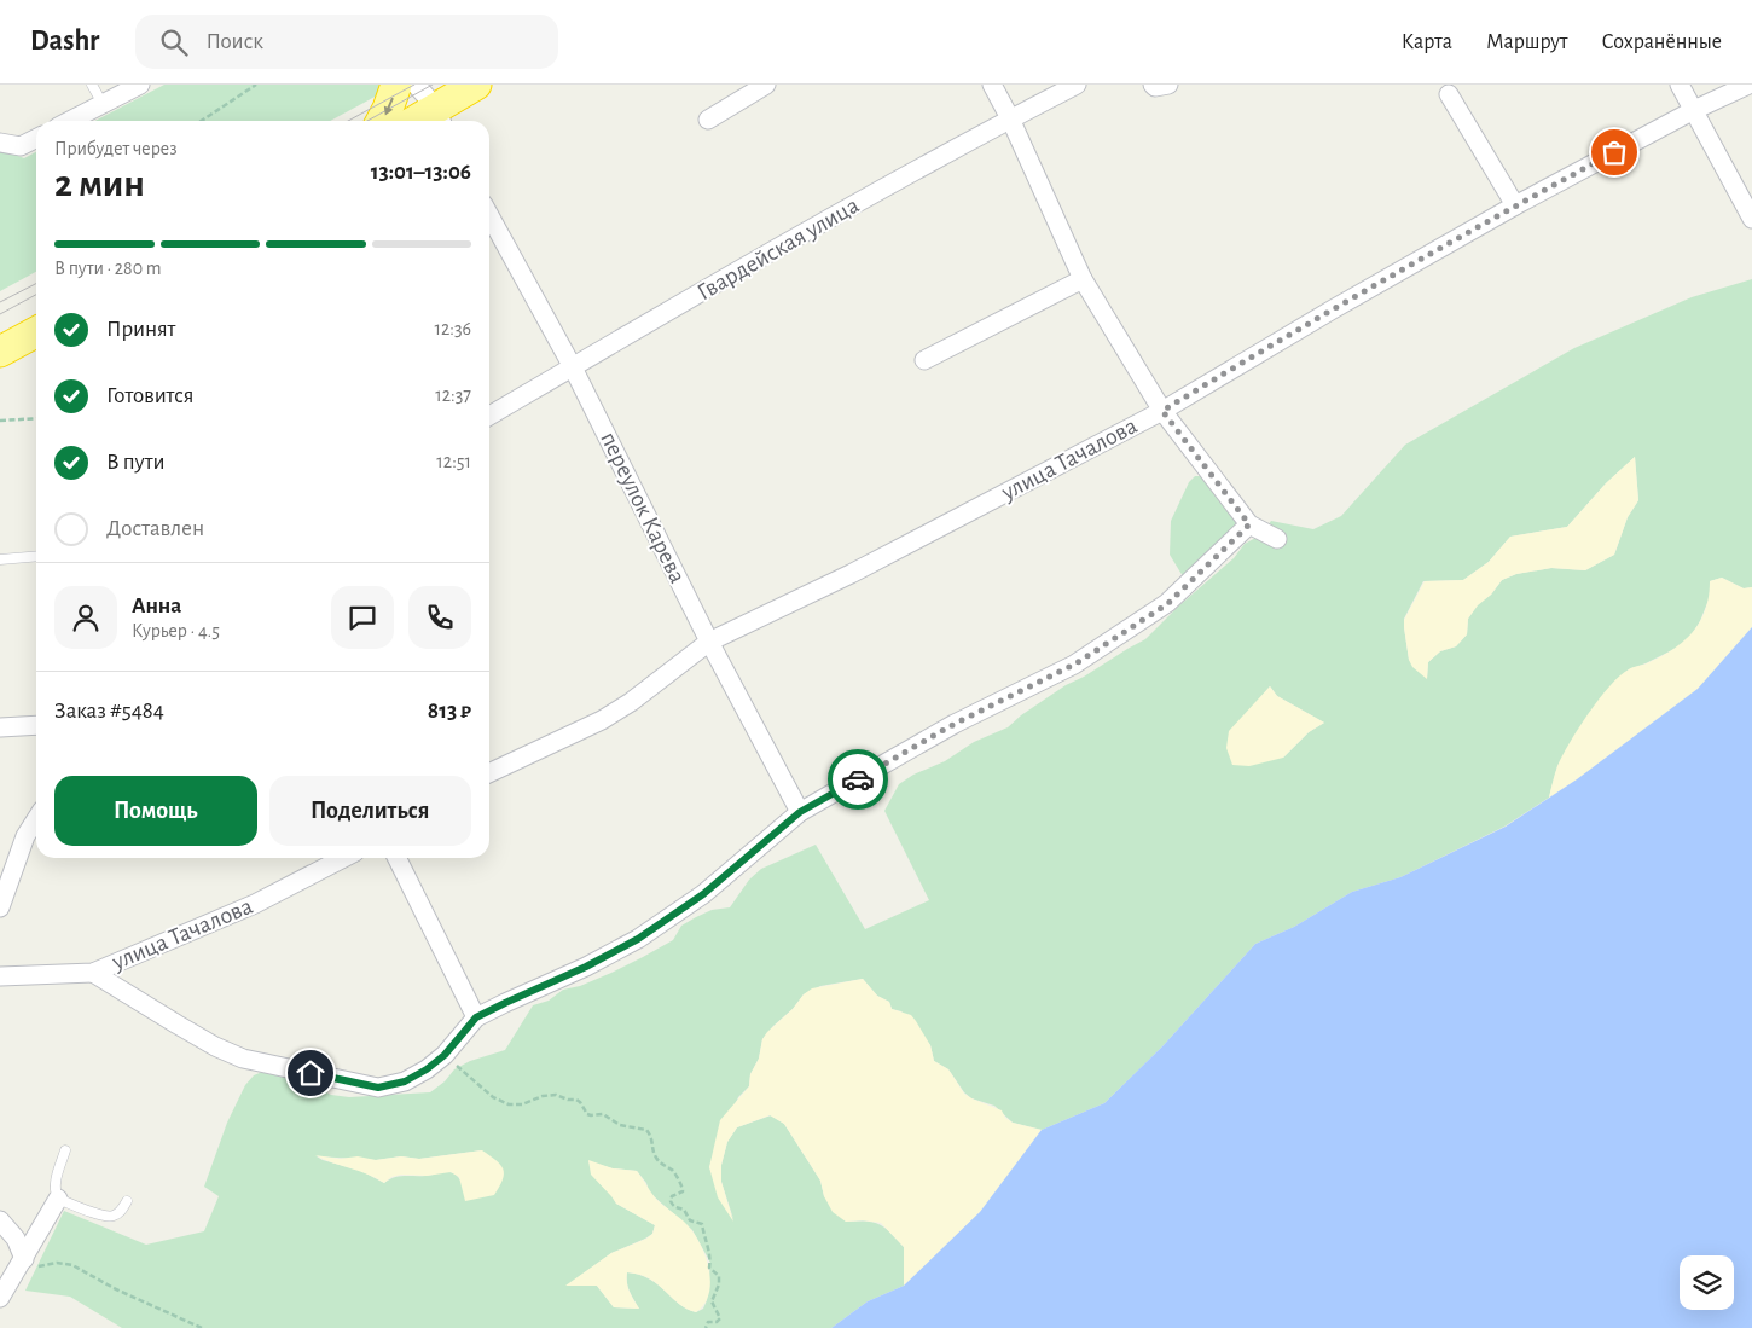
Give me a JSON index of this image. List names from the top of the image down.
{
  "streets": {
    "street": ["Гвардейская улица", "улица Тачалова", "переулок Карева"]
  },
  "crossings": [
    ["Гвардейская улица", "переулок Карева"],
    ["улица Тачалова", "переулок Карева"]
  ],
  "page": {
    "header": "Dashr",
    "search": "Поиск",
    "nav": ["Карта", "Маршрут", "Сохранённые"],
    "heading": ["2 мин", "Прибудет через", "13:01–13:06"],
    "panel": [
      "Анна",
      "Курьер · 4.5",
      "Заказ #5484",
      "813 ₽"
    ],
    "bar": "В пути · 280 m",
    "list": [
      ["Принят", "12:36"],
      ["Готовится", "12:37"],
      ["В пути", "12:51"],
      "Доставлен"
    ],
    "buttons": ["Помощь", "Поделиться"]
  }
}
